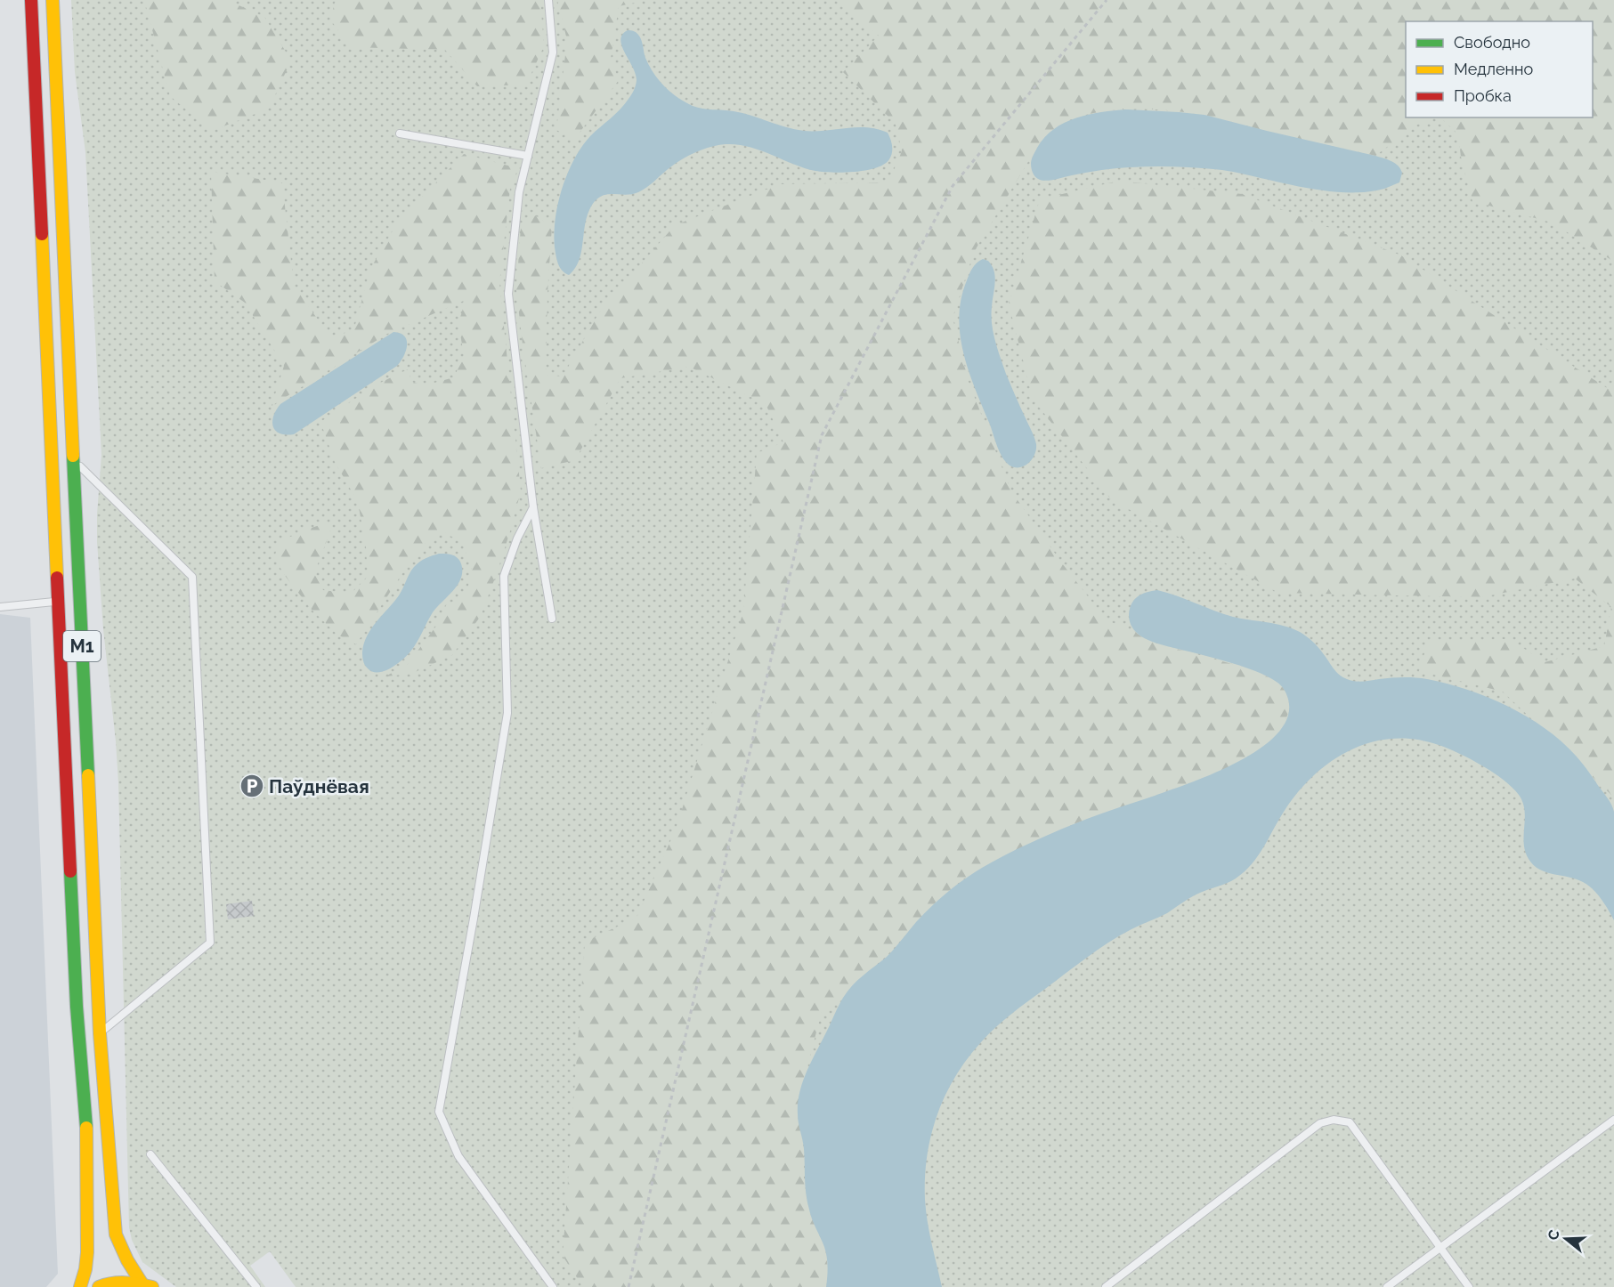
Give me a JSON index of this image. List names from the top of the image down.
{
  "streets": {
    "highway": ["М1"]
  },
  "places": {
    "parking": ["Паўднёвая"]
  },
  "legend": ["Свободно", "Медленно", "Пробка"],
  "north": "left"
}
